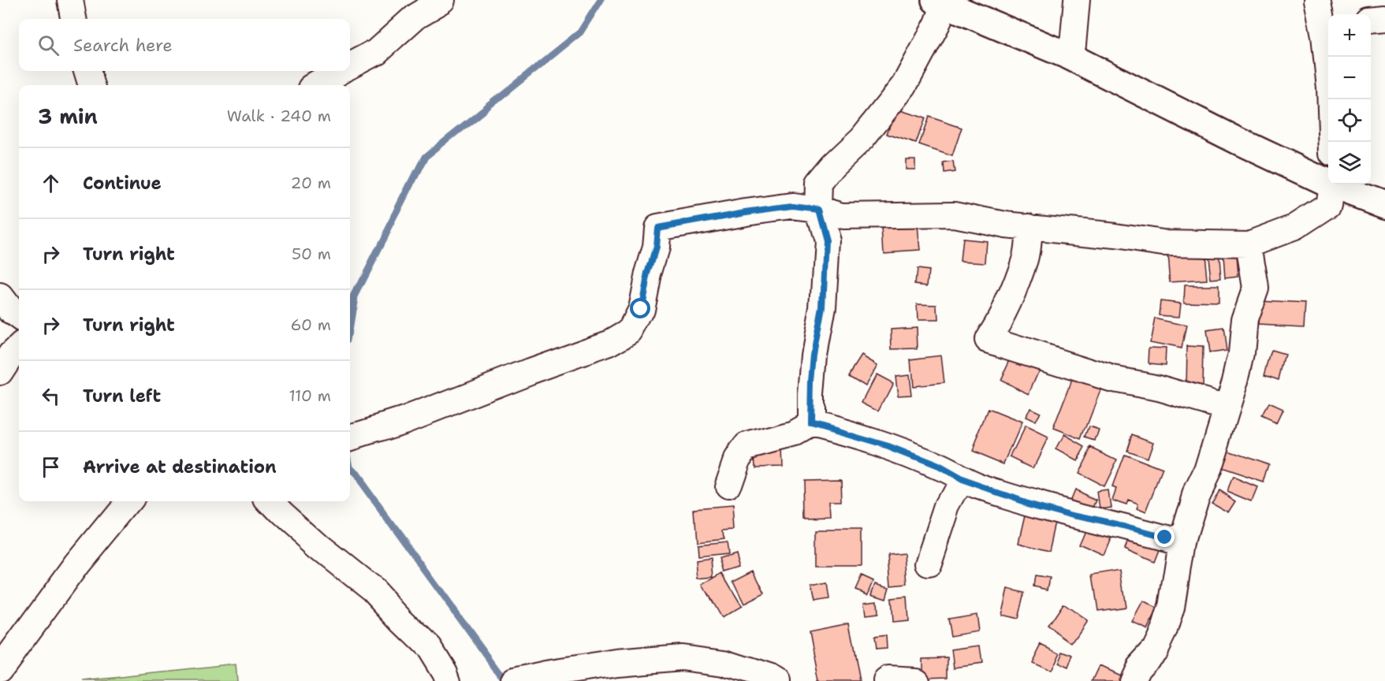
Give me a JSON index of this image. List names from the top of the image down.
{
  "page": {
    "map_buttons": ["+", "−"],
    "search": "Search here",
    "heading": ["3 min", "Walk · 240 m"],
    "list": [
      ["Continue", "20 m"],
      ["Turn right", "50 m"],
      ["Turn right", "60 m"],
      ["Turn left", "110 m"],
      "Arrive at destination"
    ]
  }
}
